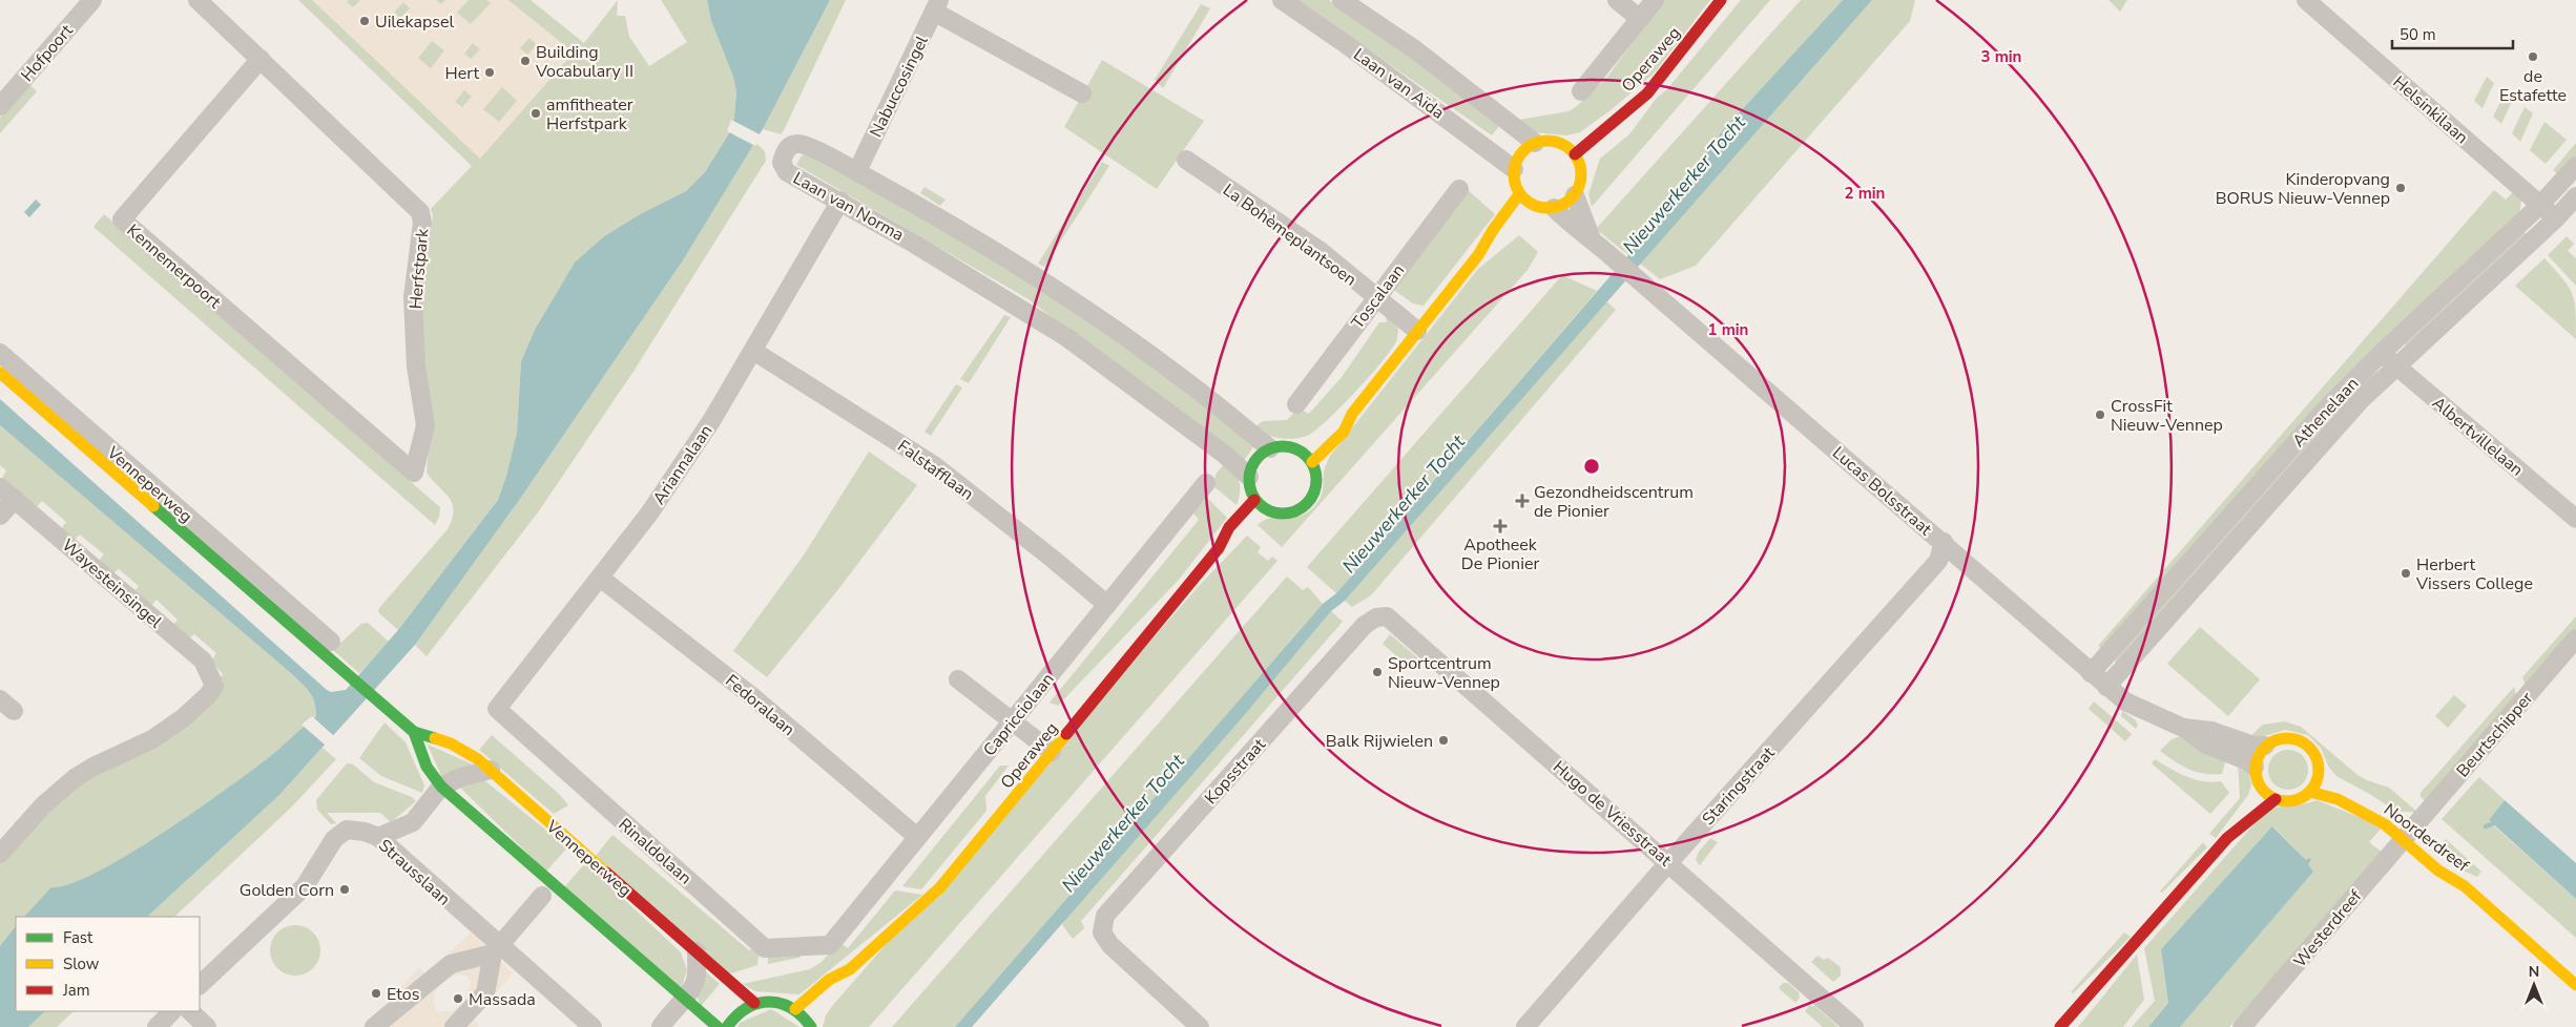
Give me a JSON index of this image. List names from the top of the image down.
{
  "streets": {
    "street": [
      "Hofpoort",
      "Operaweg",
      "Laan van Aïda",
      "Nabuccosingel",
      "Helsinkilaan",
      "Laan van Norma",
      "La Bohèmeplantsoen",
      "Kennemerpoort",
      "Herfstpark",
      "Toscalaan",
      "Athenelaan",
      "Albertvillelaan",
      "Ariannalaan",
      "Falstafflaan",
      "Venneperweg",
      "Lucas Bolsstraat",
      "Wayesteinsingel",
      "Fedoralaan",
      "Capricciolaan",
      "Beurtschipper",
      "Kopsstraat",
      "Staringstraat",
      "Hugo de Vriesstraat",
      "Noorderdreef",
      "Rinaldolaan",
      "Strausslaan",
      "Westerdreef"
    ]
  },
  "crossings": [
    ["Operaweg", "Laan van Aïda"],
    ["Operaweg", "Laan van Norma"],
    ["Operaweg", "Lucas Bolsstraat"],
    ["Laan van Aïda", "Lucas Bolsstraat"],
    ["Nabuccosingel", "Laan van Norma"],
    ["Helsinkilaan", "Athenelaan"],
    ["Laan van Norma", "Ariannalaan"],
    ["La Bohèmeplantsoen", "Toscalaan"],
    ["Kennemerpoort", "Herfstpark"],
    ["Athenelaan", "Albertvillelaan"],
    ["Athenelaan", "Lucas Bolsstraat"],
    ["Ariannalaan", "Falstafflaan"],
    ["Ariannalaan", "Fedoralaan"],
    ["Ariannalaan", "Rinaldolaan"],
    ["Falstafflaan", "Capricciolaan"],
    ["Lucas Bolsstraat", "Staringstraat"],
    ["Lucas Bolsstraat", "Noorderdreef"],
    ["Fedoralaan", "Capricciolaan"],
    ["Capricciolaan", "Rinaldolaan"],
    ["Beurtschipper", "Noorderdreef"],
    ["Beurtschipper", "Westerdreef"],
    ["Kopsstraat", "Hugo de Vriesstraat"],
    ["Staringstraat", "Hugo de Vriesstraat"],
    ["Noorderdreef", "Westerdreef"]
  ],
  "water": ["Nieuwerkerker Tocht"],
  "places": {
    "other": [
      "Uilekapsel",
      "de Estafette",
      "Building Vocabulary II",
      "Hert",
      "amfitheater Herfstpark",
      "Kinderopvang BORUS Nieuw-Vennep",
      "CrossFit Nieuw-Vennep",
      "Herbert Vissers College",
      "Sportcentrum Nieuw-Vennep",
      "Balk Rijwielen",
      "Golden Corn",
      "Etos",
      "Massada"
    ],
    "health": ["Gezondheidscentrum de Pionier", "Apotheek De Pionier"]
  },
  "legend": ["Fast", "Slow", "Jam"],
  "scale_bar": "50 m",
  "north": "top",
  "rings": ["3 min", "2 min", "1 min"]
}
